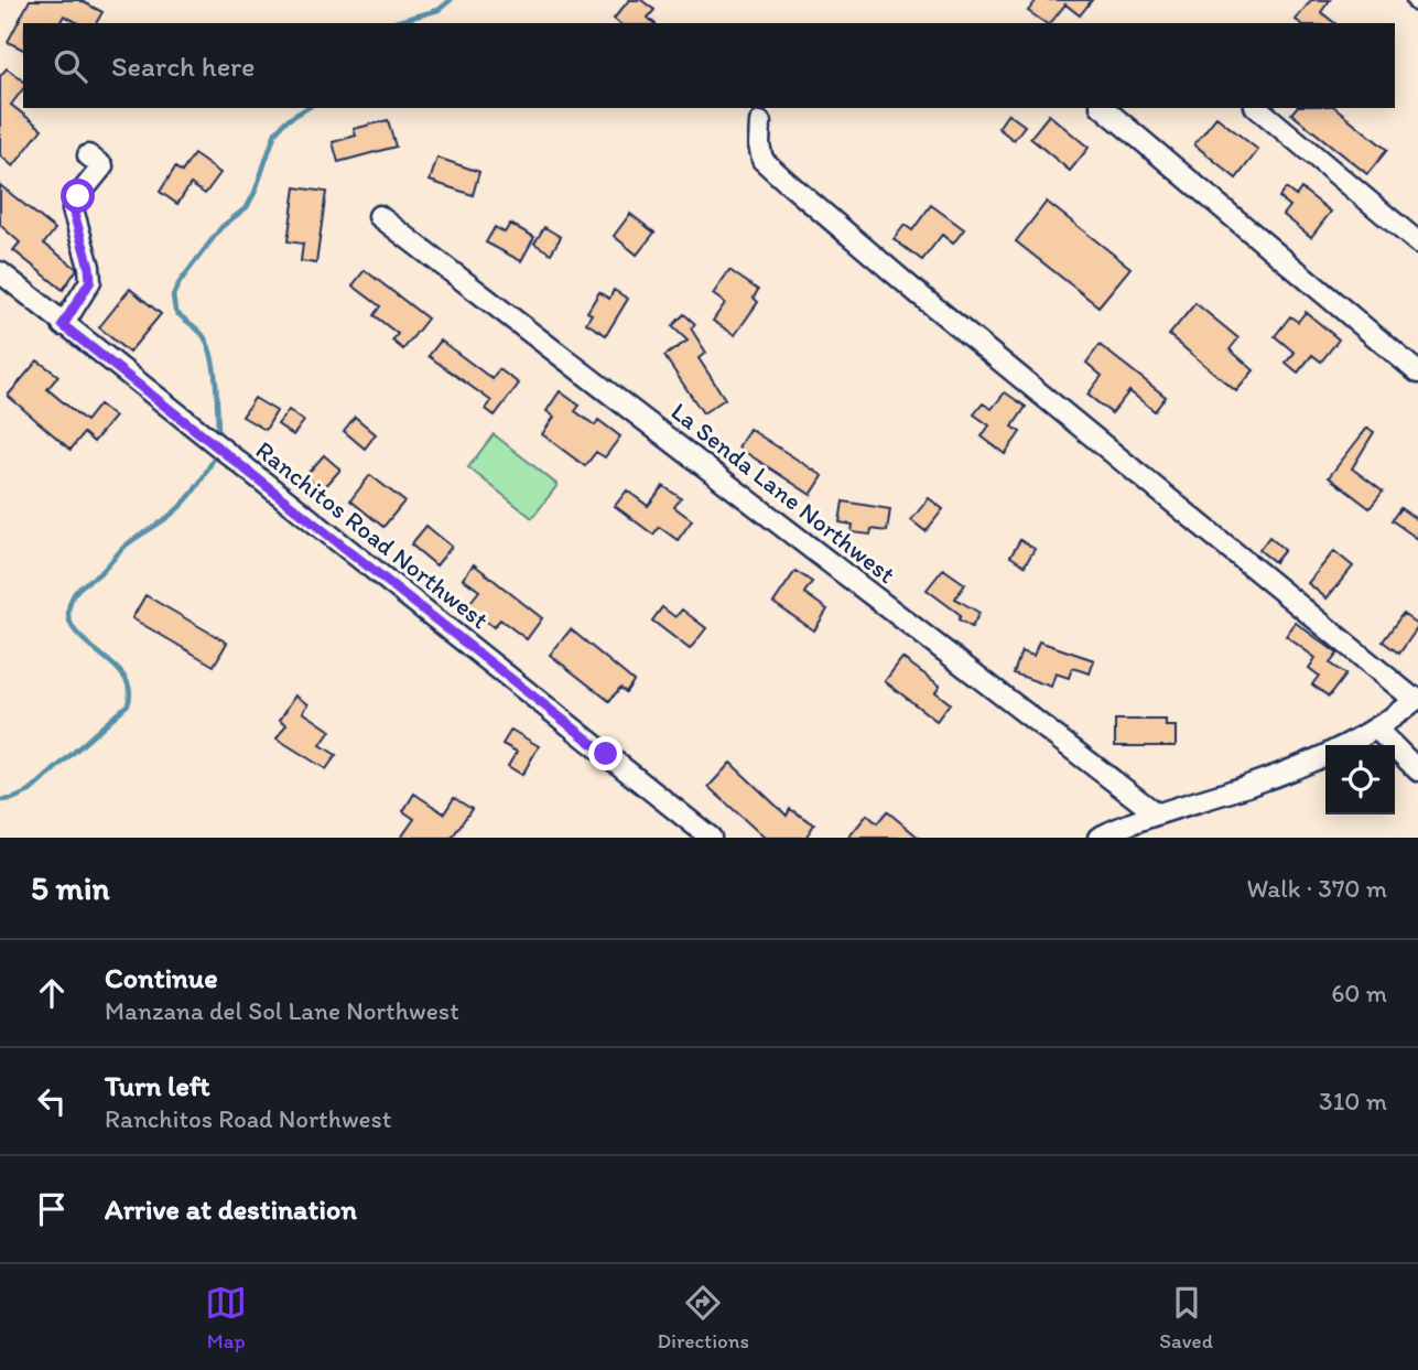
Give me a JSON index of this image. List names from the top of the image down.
{
  "streets": {
    "street": ["La Senda Lane Northwest", "Ranchitos Road Northwest"]
  },
  "page": {
    "search": "Search here",
    "heading": ["5 min", "Walk · 370 m"],
    "list": [
      ["Continue", "Manzana del Sol Lane Northwest", "60 m"],
      ["Turn left", "Ranchitos Road Northwest", "310 m"],
      "Arrive at destination"
    ],
    "nav": ["Map", "Directions", "Saved"]
  }
}
